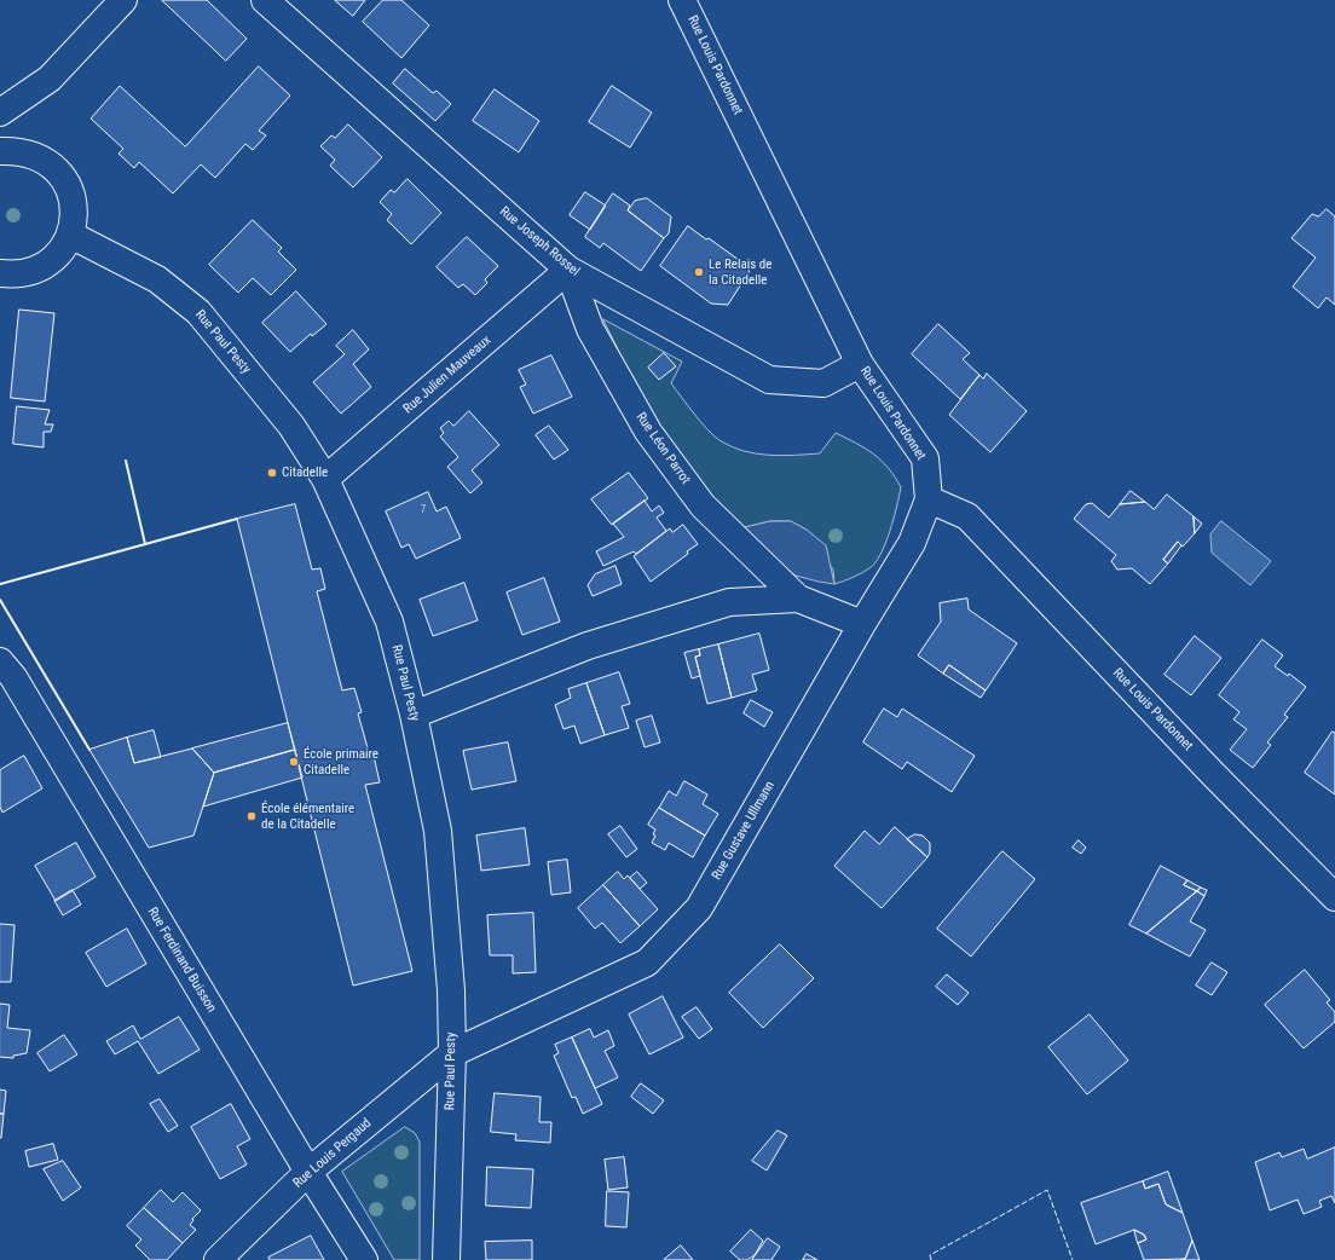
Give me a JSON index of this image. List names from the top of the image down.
{
  "streets": {
    "street": [
      "Rue Louis Pardonnet",
      "Rue Joseph Rossel",
      "Rue Paul Pesty",
      "Rue Julien Mauveaux",
      "Rue Léon Parrot",
      "Rue Gustave Ullmann",
      "Rue Ferdinand Buisson",
      "Rue Louis Pergaud"
    ]
  },
  "crossings": [
    ["Rue Louis Pardonnet", "Rue Joseph Rossel"],
    ["Rue Louis Pardonnet", "Rue Gustave Ullmann"],
    ["Rue Joseph Rossel", "Rue Julien Mauveaux"],
    ["Rue Joseph Rossel", "Rue Léon Parrot"],
    ["Rue Paul Pesty", "Rue Julien Mauveaux"],
    ["Rue Paul Pesty", "Rue Léon Parrot"],
    ["Rue Paul Pesty", "Rue Gustave Ullmann"],
    ["Rue Paul Pesty", "Rue Louis Pergaud"],
    ["Rue Julien Mauveaux", "Rue Léon Parrot"],
    ["Rue Léon Parrot", "Rue Gustave Ullmann"],
    ["Rue Gustave Ullmann", "Rue Louis Pergaud"],
    ["Rue Ferdinand Buisson", "Rue Louis Pergaud"]
  ],
  "places": [
    "Le Relais de la Citadelle",
    "Citadelle",
    "École primaire Citadelle",
    "École élémentaire de la Citadelle"
  ],
  "house_numbers": ["7"]
}
